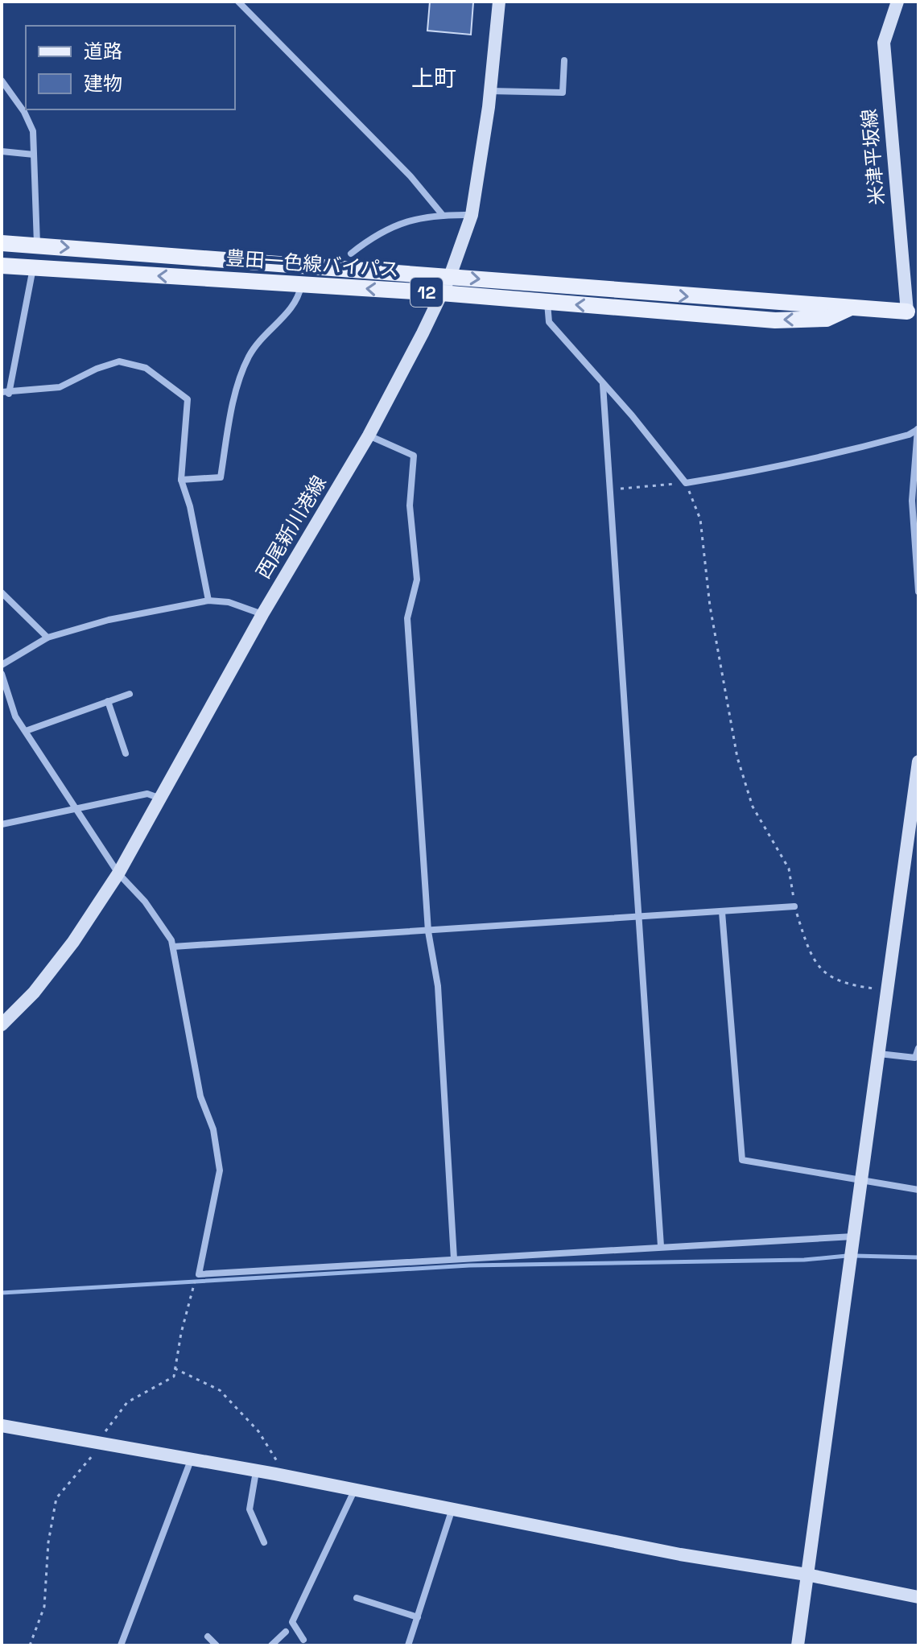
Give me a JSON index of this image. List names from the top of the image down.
{
  "streets": {
    "main road": ["豊田一色線バイパス", "12"],
    "street": ["米津平坂線", "西尾新川港線"]
  },
  "crossings": [
    ["米津平坂線", "豊田一色線バイパス"],
    ["豊田一色線バイパス", "西尾新川港線"]
  ],
  "districts": ["上町"],
  "legend": ["道路", "建物"]
}
